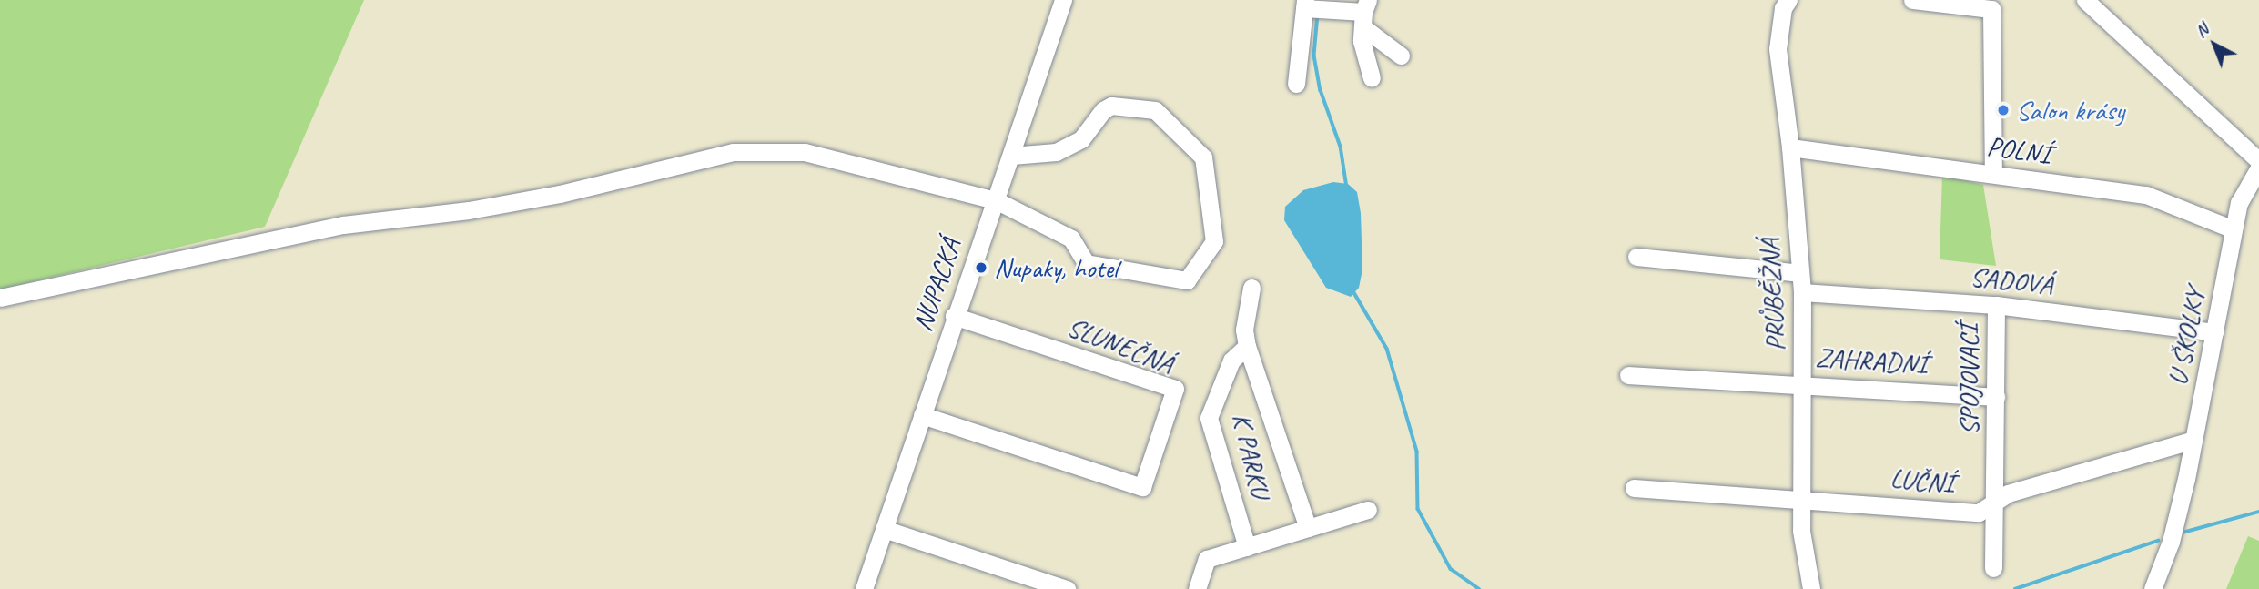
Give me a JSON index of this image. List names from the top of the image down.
{
  "streets": {
    "street": [
      "POLNÍ",
      "SADOVÁ",
      "NUPACKÁ",
      "PRŮBĚŽNÁ",
      "U ŠKOLKY",
      "SLUNEČNÁ",
      "ZAHRADNÍ",
      "SPOJOVACÍ",
      "K PARKU",
      "LUČNÍ"
    ]
  },
  "crossings": [
    ["POLNÍ", "PRŮBĚŽNÁ"],
    ["POLNÍ", "U ŠKOLKY"],
    ["SADOVÁ", "PRŮBĚŽNÁ"],
    ["SADOVÁ", "U ŠKOLKY"],
    ["SADOVÁ", "SPOJOVACÍ"],
    ["NUPACKÁ", "SLUNEČNÁ"],
    ["PRŮBĚŽNÁ", "ZAHRADNÍ"],
    ["PRŮBĚŽNÁ", "LUČNÍ"],
    ["U ŠKOLKY", "LUČNÍ"],
    ["ZAHRADNÍ", "SPOJOVACÍ"],
    ["SPOJOVACÍ", "LUČNÍ"]
  ],
  "places": ["Salon krásy", "Nupaky, hotel"],
  "north": "top left"
}
